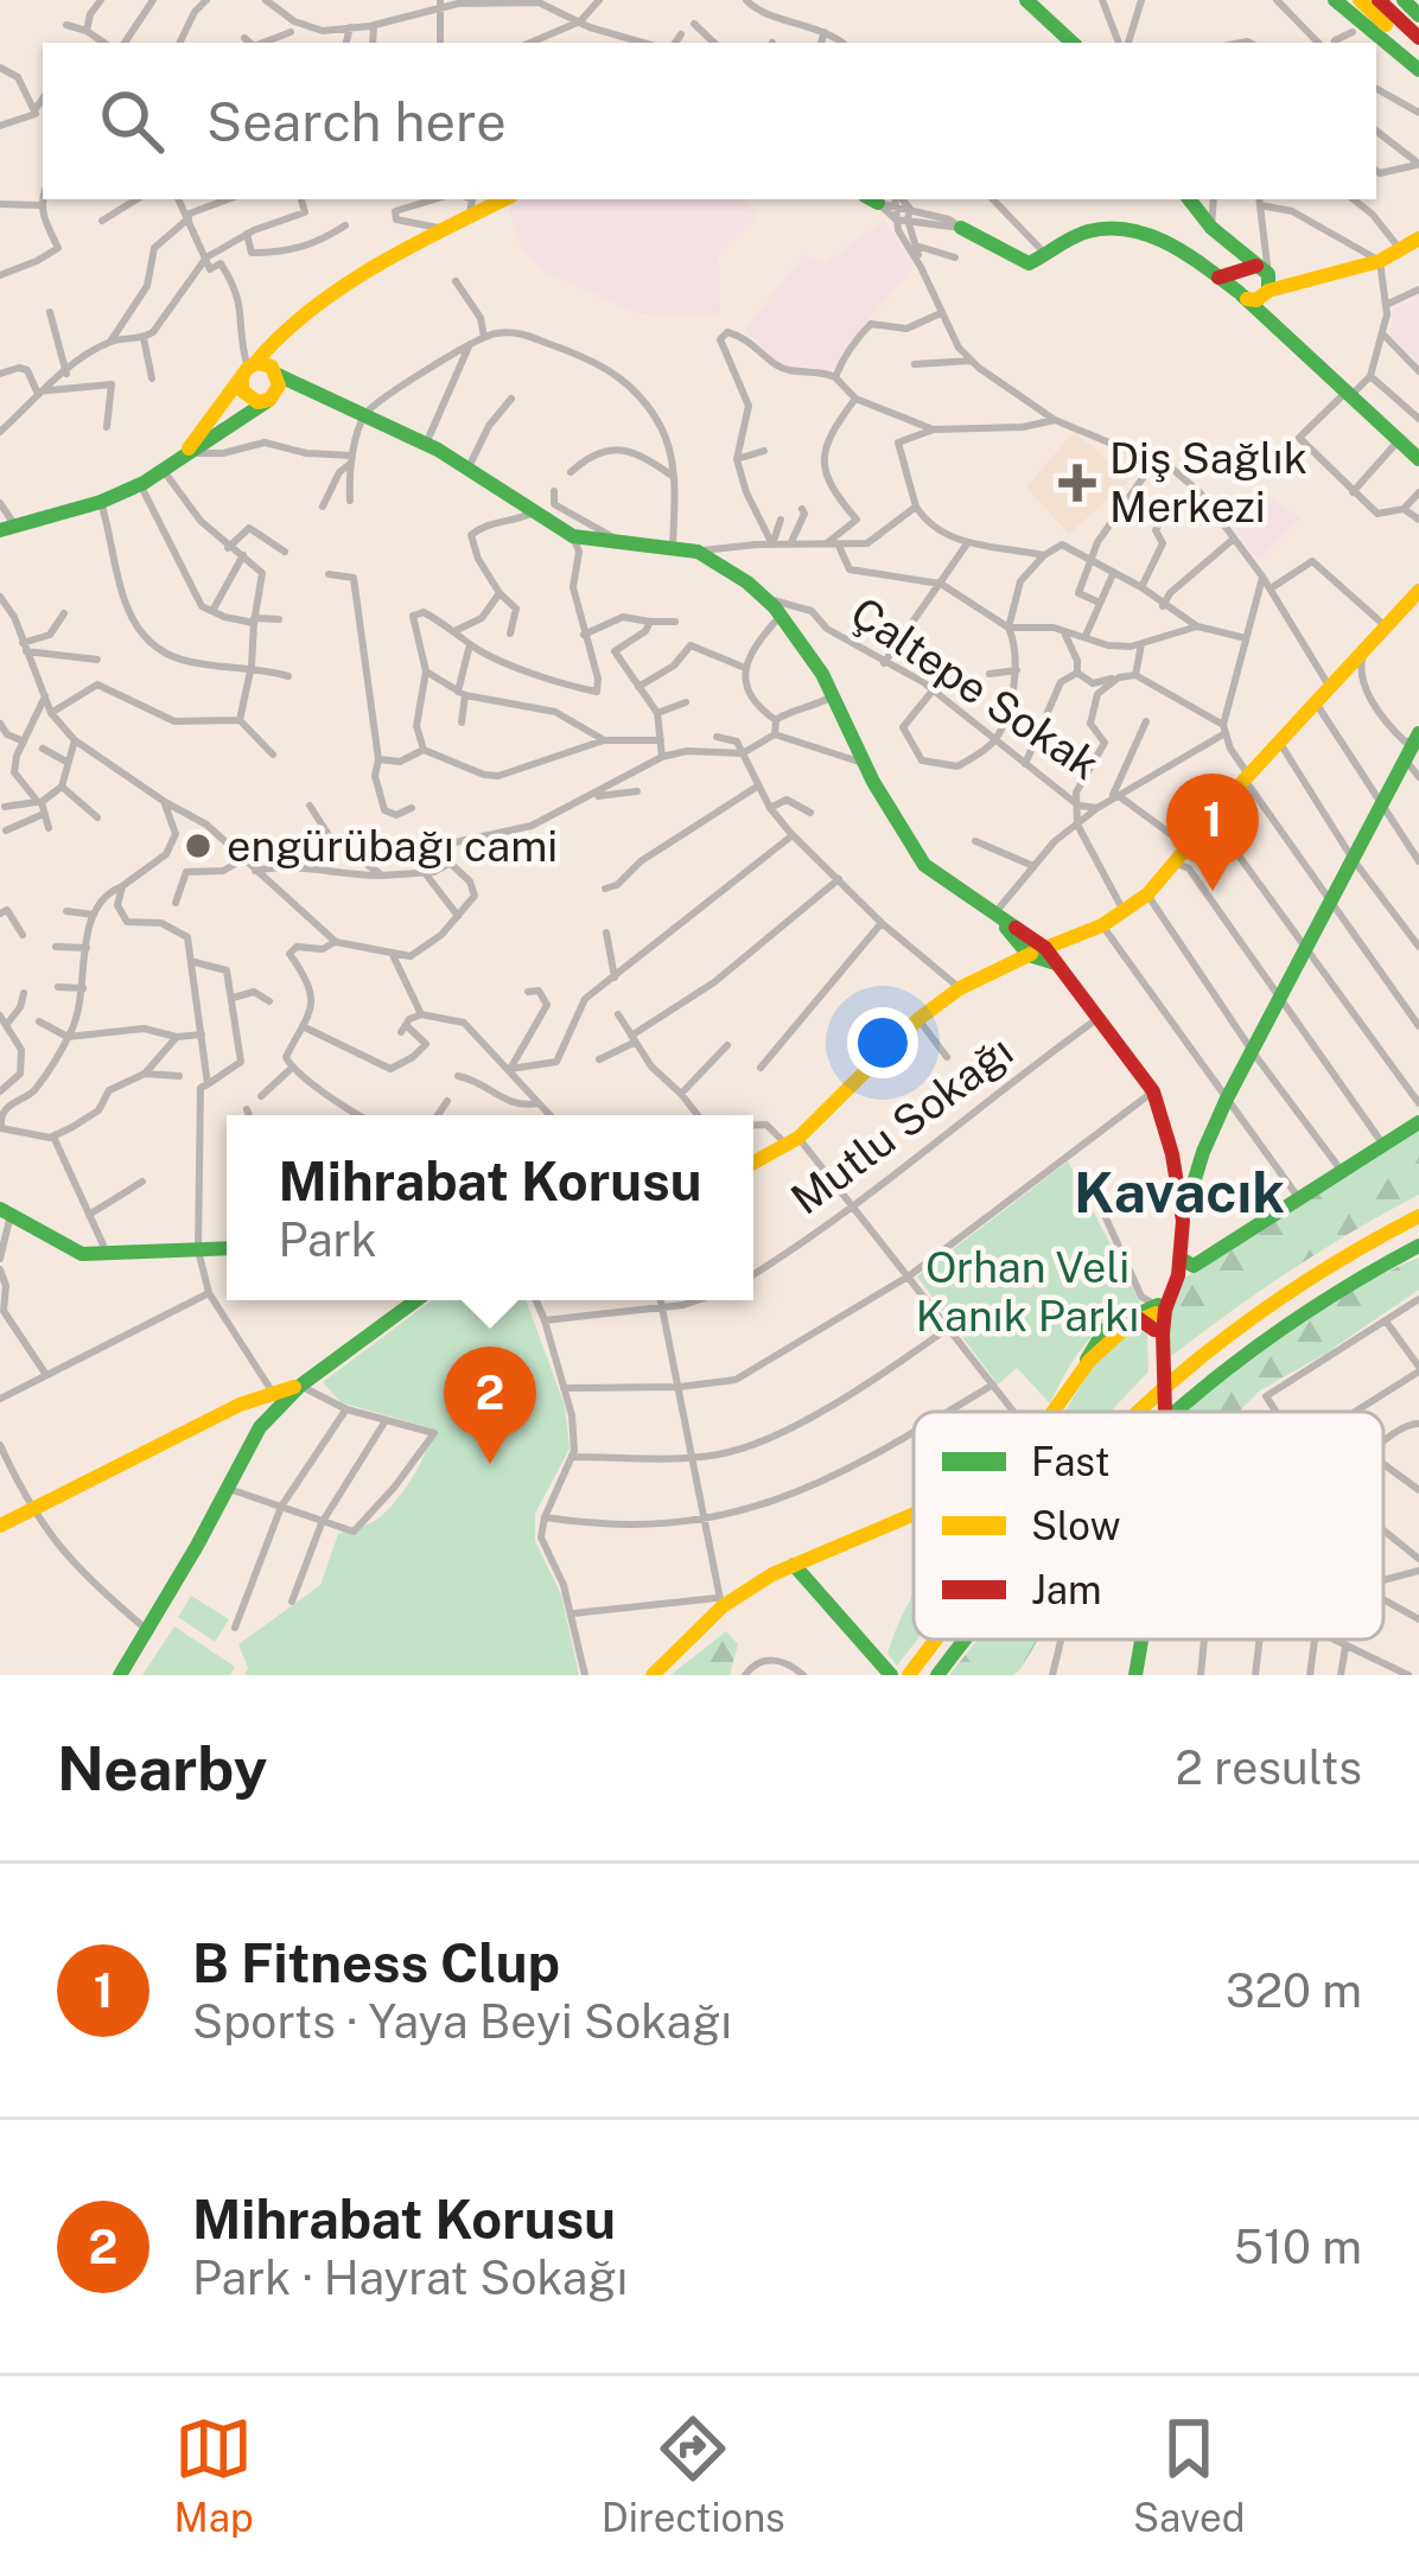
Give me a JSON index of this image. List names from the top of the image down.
{
  "streets": {
    "street": ["Çaltepe Sokak", "Mutlu Sokağı"]
  },
  "districts": ["Kavacık"],
  "parks": ["Orhan Veli Kanık Parkı"],
  "places": {
    "health": ["Diş Sağlık Merkezi"],
    "other": ["engürübağı cami"]
  },
  "legend": ["Fast", "Slow", "Jam"],
  "page": {
    "search": "Search here",
    "pins": ["1", "2"],
    "popup": ["Mihrabat Korusu", "Park"],
    "heading": ["Nearby", "2 results"],
    "list": [
      {
        "mark": "1",
        "name": "B Fitness Clup",
        "note": "Sports · Yaya Beyi Sokağı",
        "value": "320 m"
      },
      {
        "mark": "2",
        "name": "Mihrabat Korusu",
        "note": "Park · Hayrat Sokağı",
        "value": "510 m"
      }
    ],
    "nav": ["Map", "Directions", "Saved"]
  }
}
